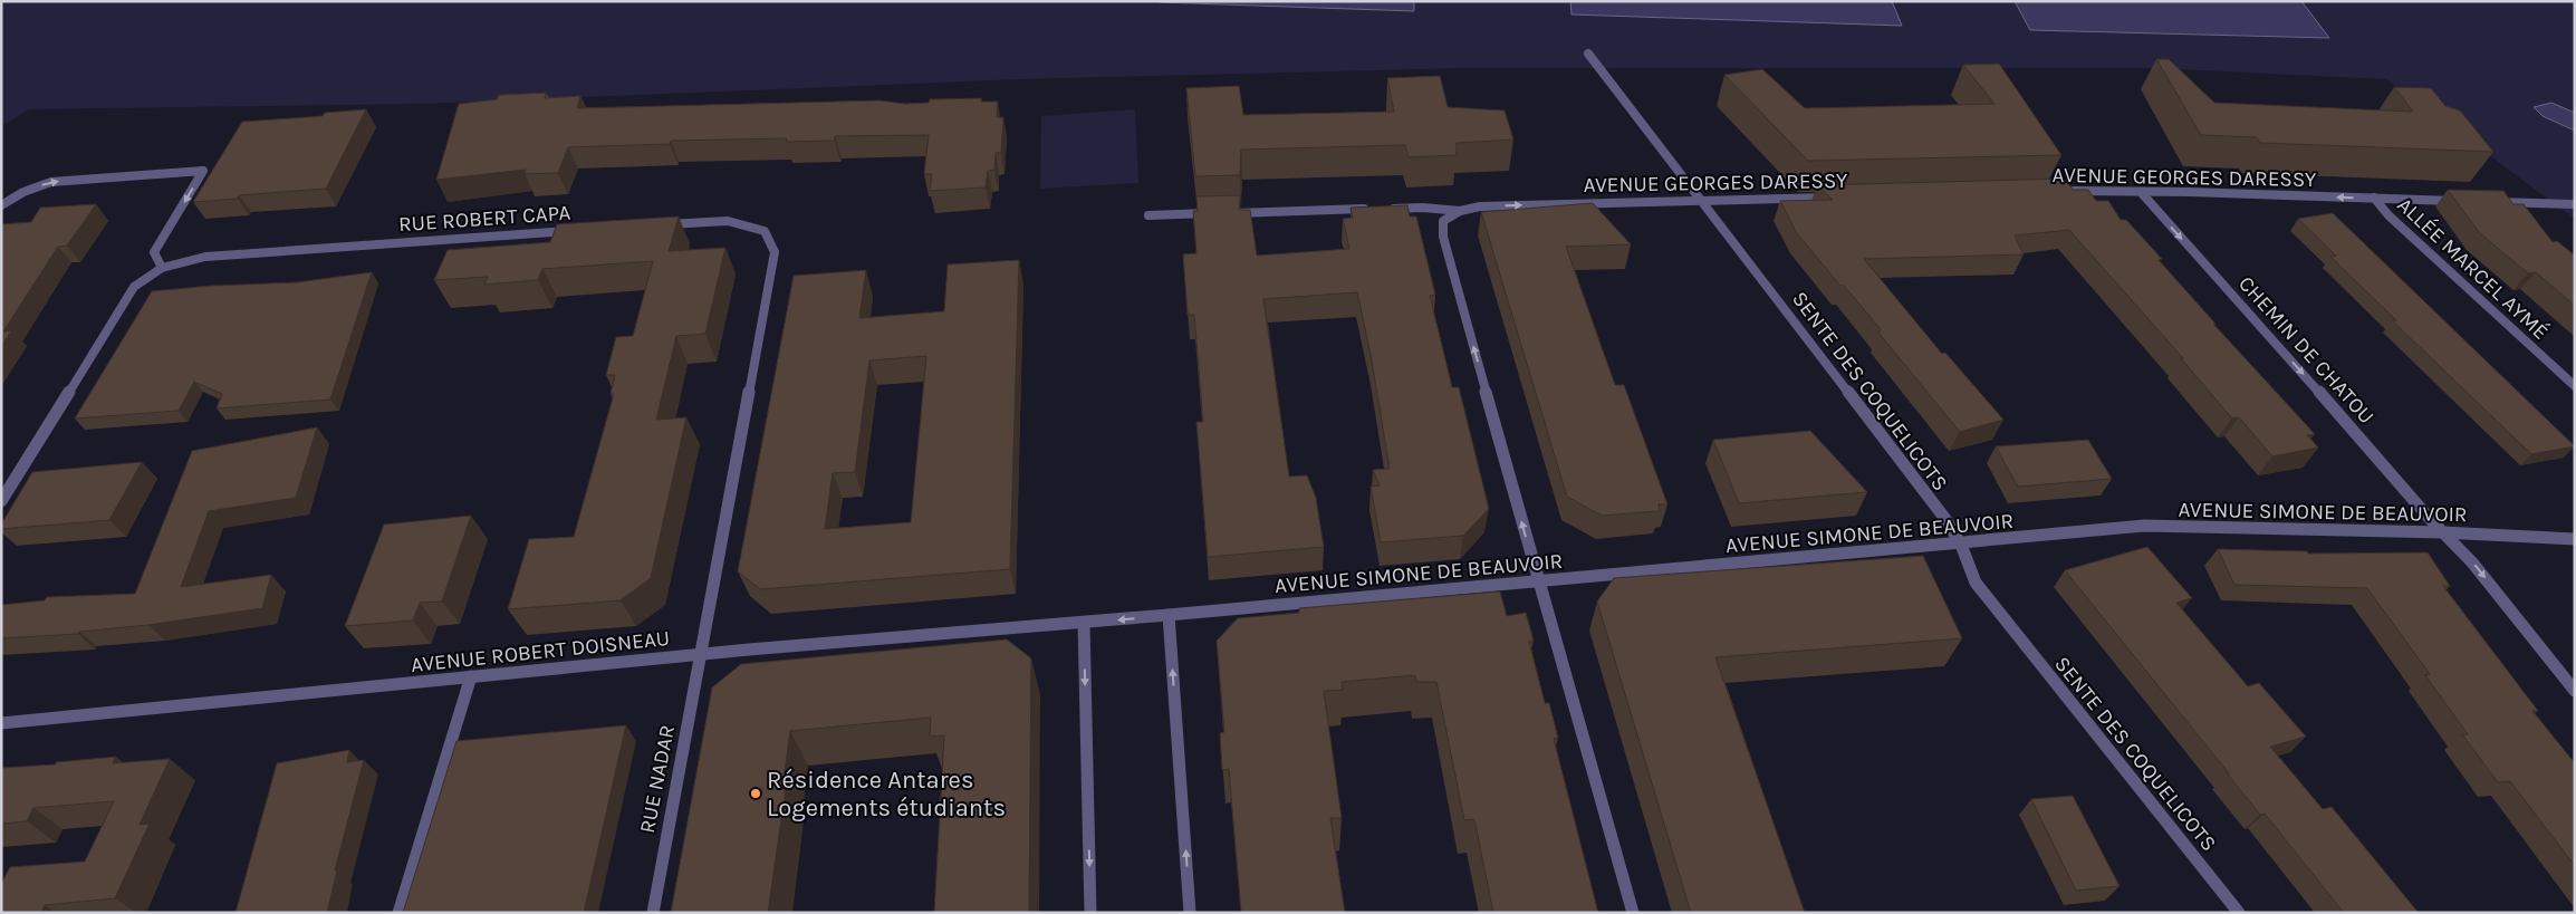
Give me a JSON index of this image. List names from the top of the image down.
{
  "streets": {
    "street": [
      "AVENUE GEORGES DARESSY",
      "RUE ROBERT CAPA",
      "ALLÉE MARCEL AYMÉ",
      "CHEMIN DE CHATOU",
      "SENTE DES COQUELICOTS",
      "AVENUE SIMONE DE BEAUVOIR",
      "AVENUE ROBERT DOISNEAU",
      "RUE NADAR"
    ]
  },
  "crossings": [
    ["AVENUE GEORGES DARESSY", "ALLÉE MARCEL AYMÉ"],
    ["AVENUE GEORGES DARESSY", "CHEMIN DE CHATOU"],
    ["AVENUE GEORGES DARESSY", "SENTE DES COQUELICOTS"],
    ["CHEMIN DE CHATOU", "AVENUE SIMONE DE BEAUVOIR"],
    ["SENTE DES COQUELICOTS", "AVENUE SIMONE DE BEAUVOIR"],
    ["AVENUE SIMONE DE BEAUVOIR", "AVENUE ROBERT DOISNEAU"],
    ["AVENUE ROBERT DOISNEAU", "RUE NADAR"]
  ],
  "one_way": ["CHEMIN DE CHATOU"],
  "places": ["Résidence Antares Logements étudiants"]
}
